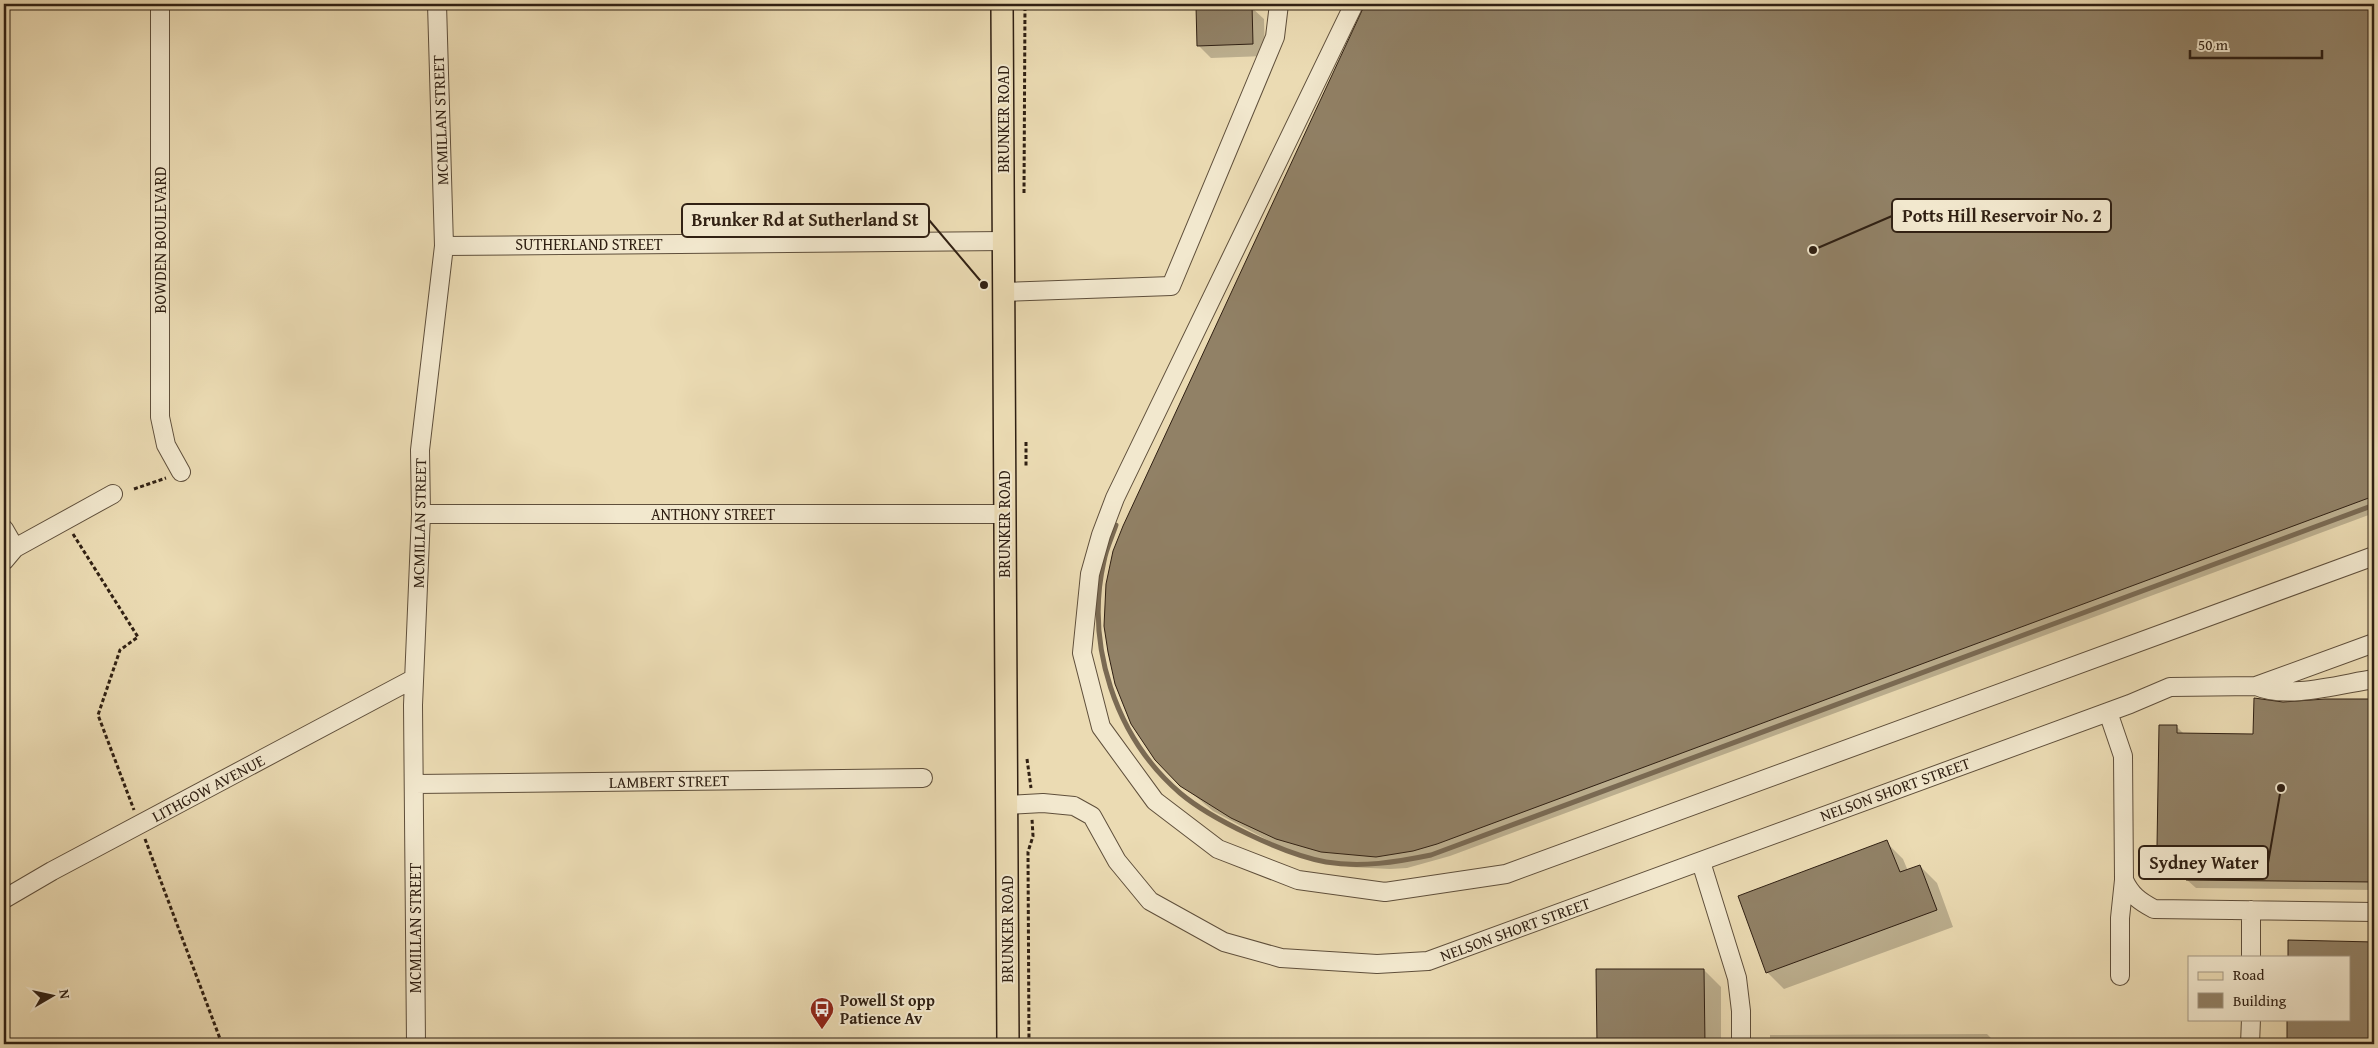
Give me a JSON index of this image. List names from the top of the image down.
{
  "streets": {
    "main road": ["BRUNKER ROAD"],
    "street": [
      "MCMILLAN STREET",
      "BOWDEN BOULEVARD",
      "SUTHERLAND STREET",
      "ANTHONY STREET",
      "LAMBERT STREET",
      "LITHGOW AVENUE",
      "NELSON SHORT STREET"
    ]
  },
  "crossings": [
    ["BRUNKER ROAD", "SUTHERLAND STREET"],
    ["BRUNKER ROAD", "ANTHONY STREET"],
    ["BRUNKER ROAD", "NELSON SHORT STREET"],
    ["MCMILLAN STREET", "SUTHERLAND STREET"],
    ["MCMILLAN STREET", "ANTHONY STREET"],
    ["MCMILLAN STREET", "LAMBERT STREET"],
    ["MCMILLAN STREET", "LITHGOW AVENUE"]
  ],
  "places": {
    "other": ["Potts Hill Reservoir No. 2", "Brunker Rd at Sutherland St", "Sydney Water"],
    "bus stop": ["Powell St opp Patience Av"]
  },
  "legend": ["Road", "Building"],
  "scale_bar": "50 m",
  "north": "right"
}
